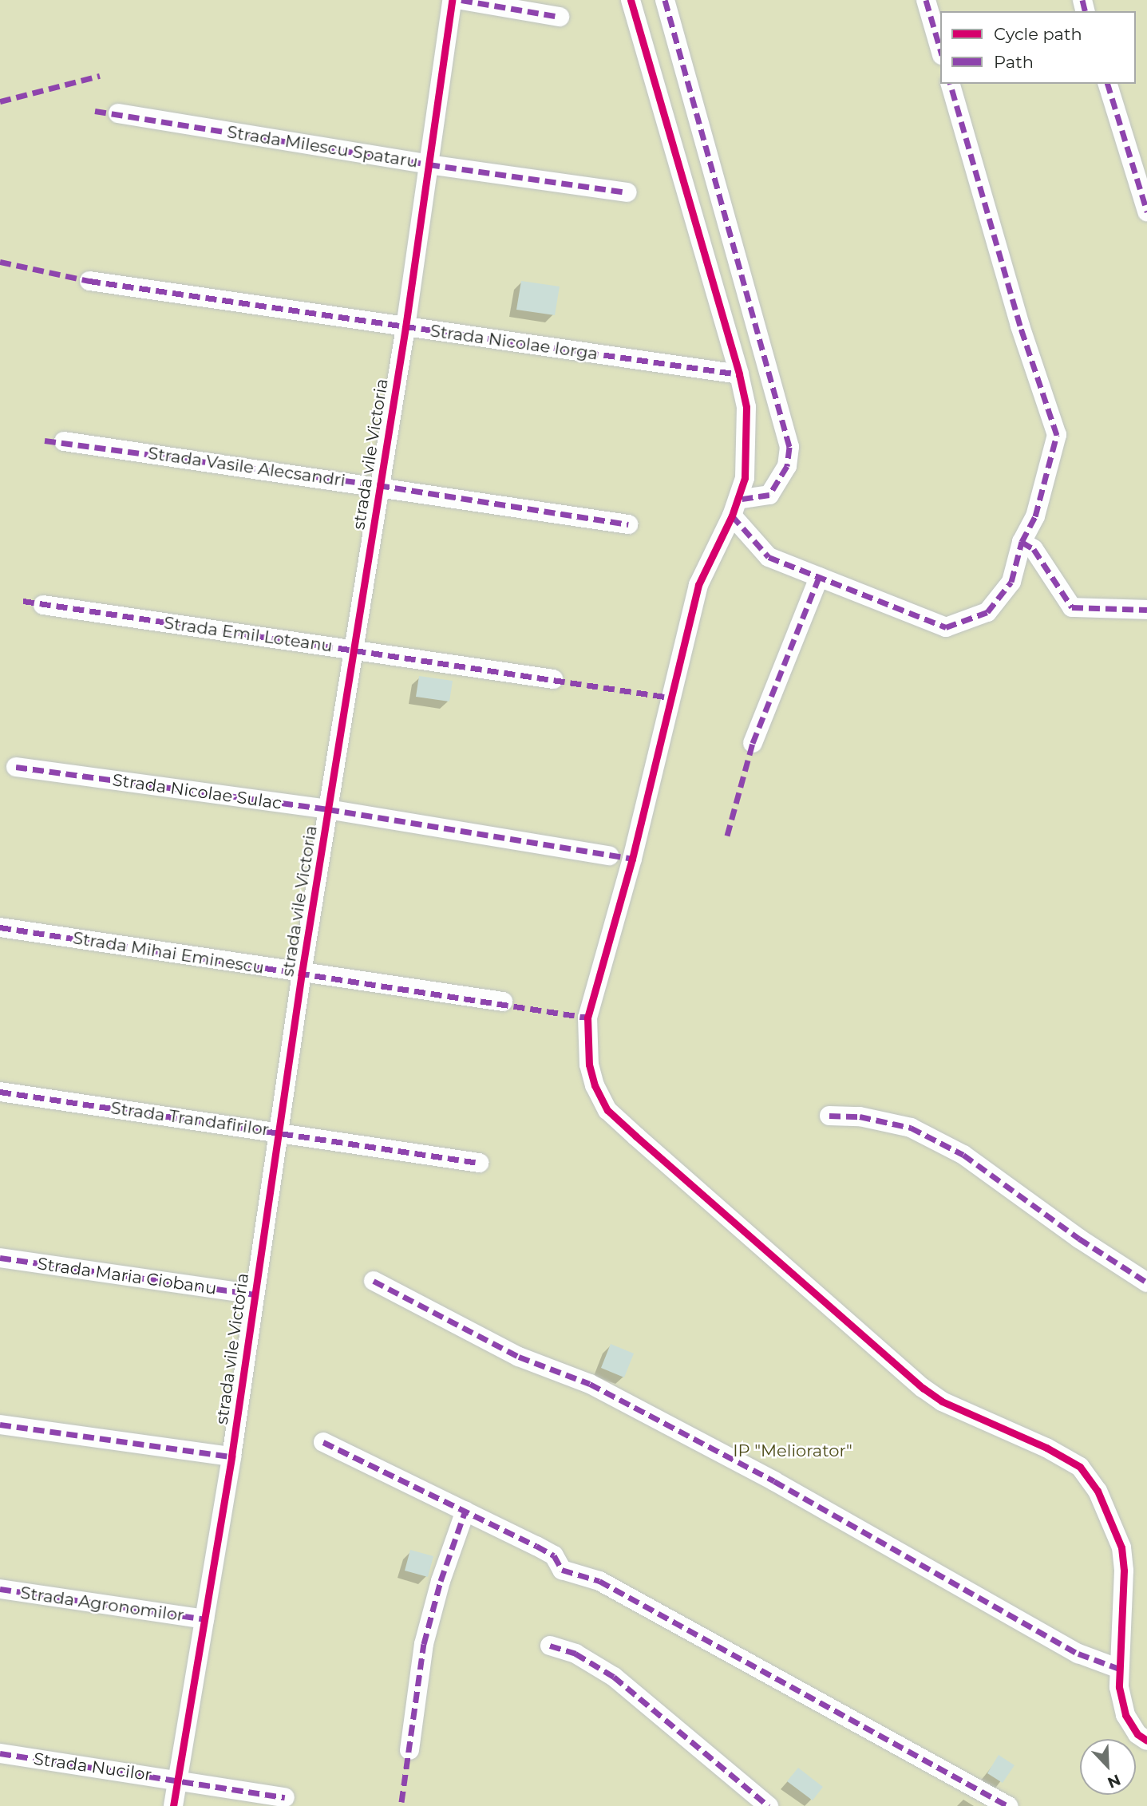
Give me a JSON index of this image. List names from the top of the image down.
{
  "streets": {
    "street": [
      "Strada Milescu Spataru",
      "Strada Nicolae Iorga",
      "strada vile Victoria",
      "Strada Vasile Alecsandri",
      "Strada Emil Loteanu",
      "Strada Nicolae Sulac",
      "Strada Mihai Eminescu",
      "Strada Trandafirilor",
      "Strada Maria Ciobanu",
      "Strada Agronomilor",
      "Strada Nucilor"
    ]
  },
  "crossings": [
    ["Strada Milescu Spataru", "strada vile Victoria"],
    ["Strada Nicolae Iorga", "strada vile Victoria"],
    ["strada vile Victoria", "Strada Vasile Alecsandri"],
    ["strada vile Victoria", "Strada Emil Loteanu"],
    ["strada vile Victoria", "Strada Nicolae Sulac"],
    ["strada vile Victoria", "Strada Mihai Eminescu"],
    ["strada vile Victoria", "Strada Trandafirilor"],
    ["strada vile Victoria", "Strada Maria Ciobanu"],
    ["strada vile Victoria", "Strada Agronomilor"],
    ["strada vile Victoria", "Strada Nucilor"]
  ],
  "parks": ["IP \"Meliorator\""],
  "legend": ["Cycle path", "Path"],
  "north": "bottom right"
}
